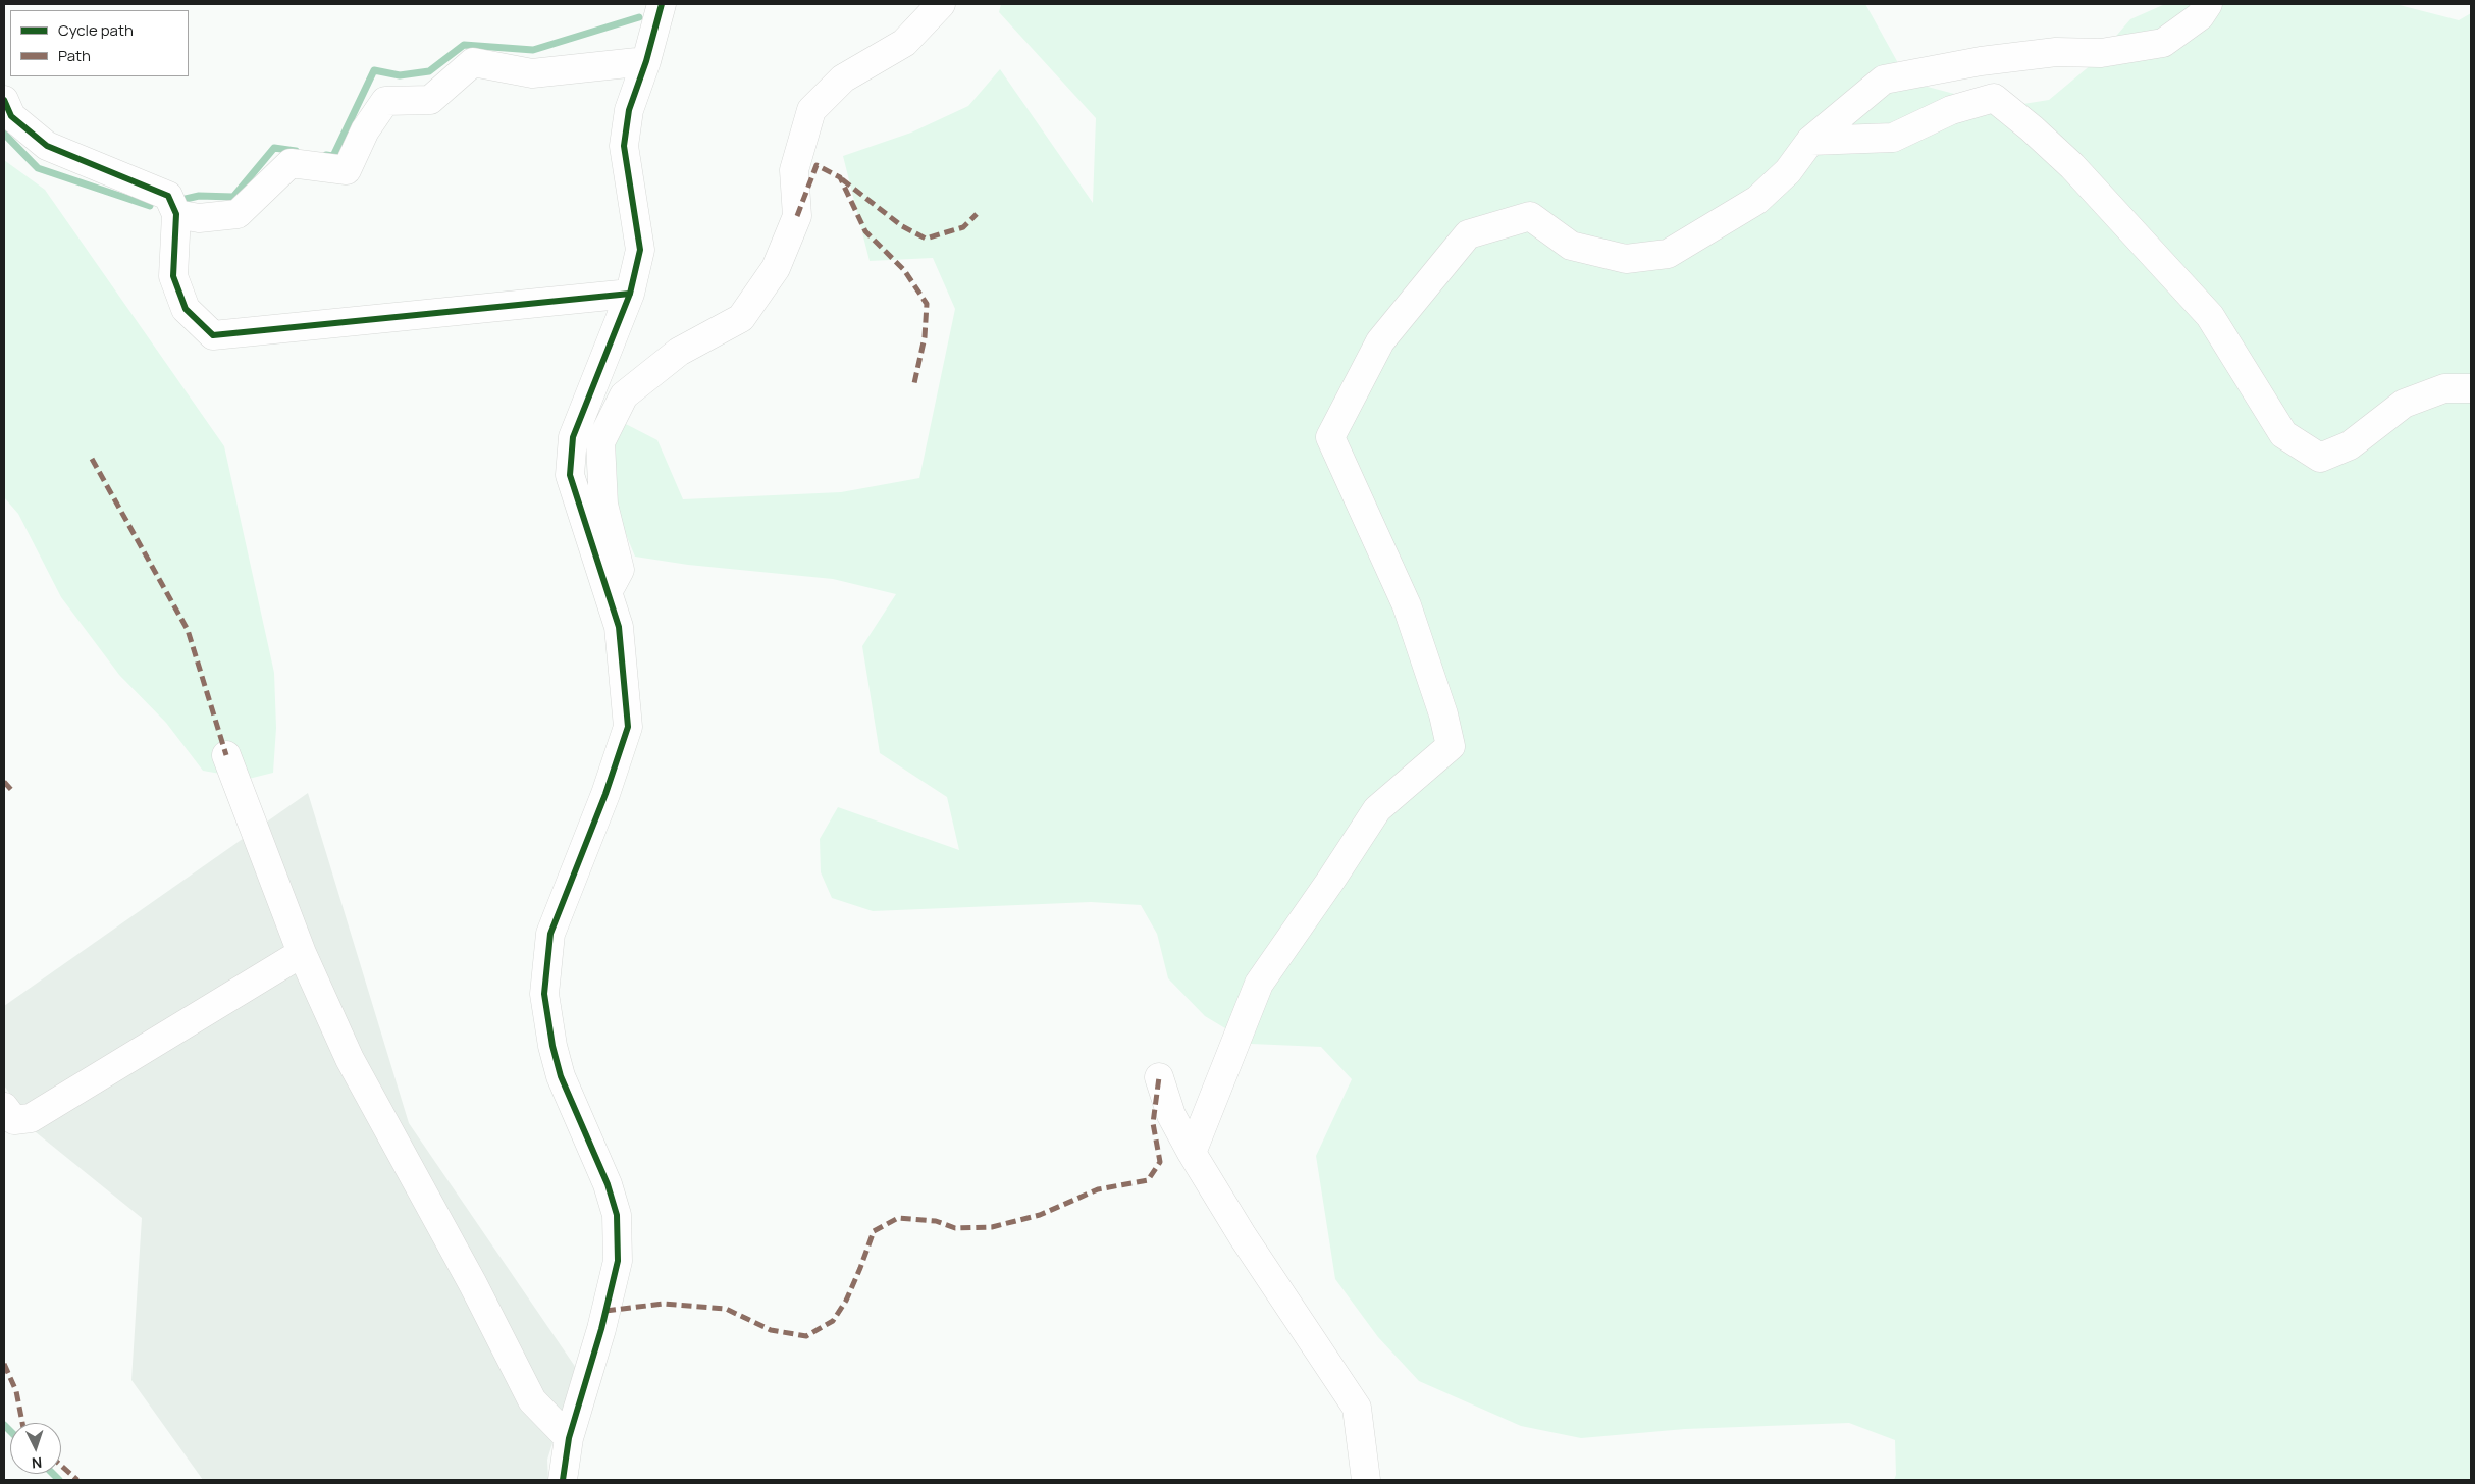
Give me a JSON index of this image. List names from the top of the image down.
{
  "legend": ["Cycle path", "Path"],
  "north": "bottom"
}
